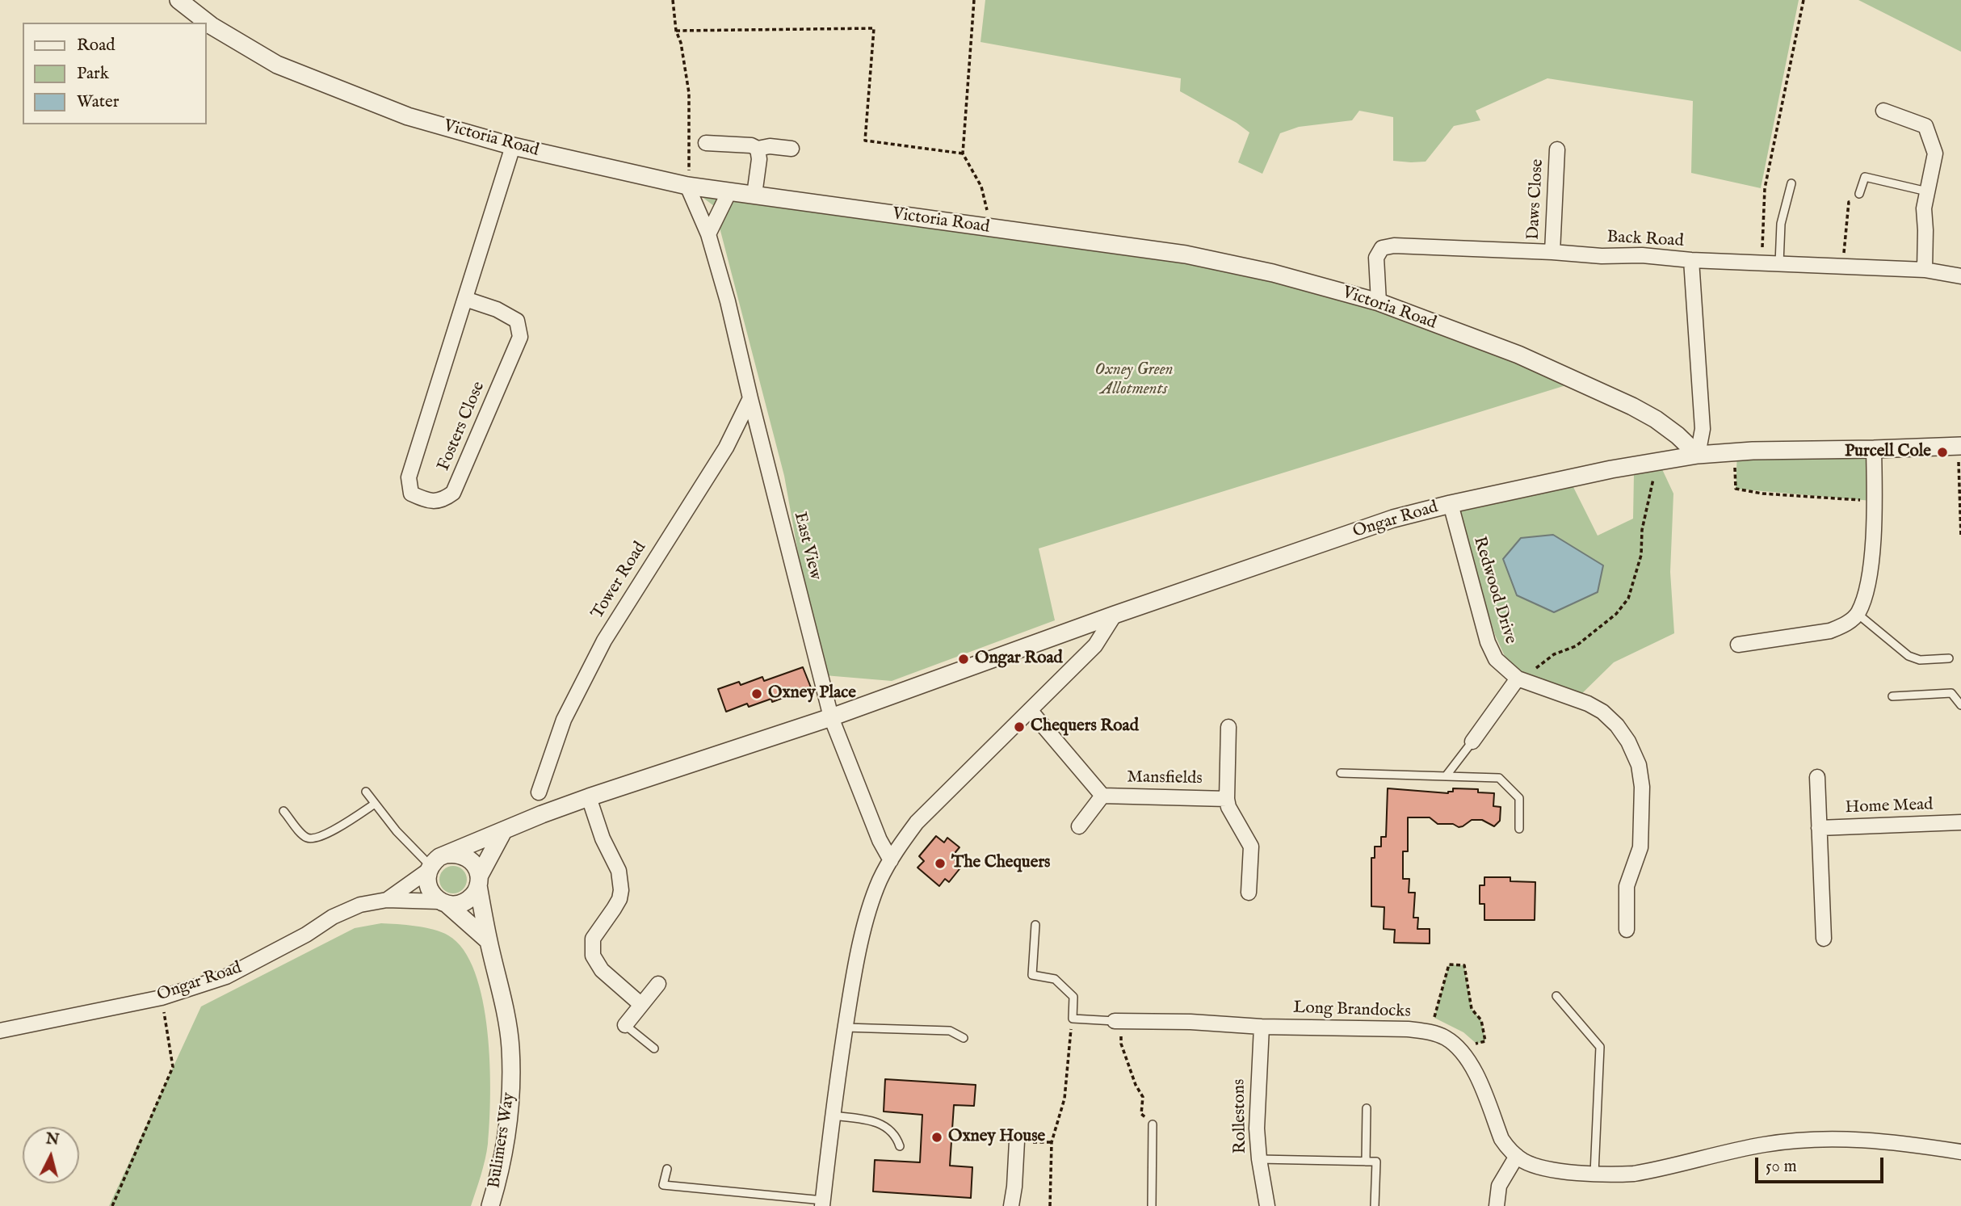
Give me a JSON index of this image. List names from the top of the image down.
{
  "streets": {
    "street": [
      "Victoria Road",
      "Daws Close",
      "Back Road",
      "Fosters Close",
      "Ongar Road",
      "East View",
      "Tower Road",
      "Redwood Drive",
      "Mansfields",
      "Home Mead",
      "Long Brandocks",
      "Rollestons",
      "Bulimers Way"
    ]
  },
  "crossings": [
    ["Victoria Road", "Back Road"],
    ["Victoria Road", "Fosters Close"],
    ["Victoria Road", "Ongar Road"],
    ["Victoria Road", "East View"],
    ["Daws Close", "Back Road"],
    ["Ongar Road", "East View"],
    ["Ongar Road", "Redwood Drive"],
    ["Ongar Road", "Bulimers Way"],
    ["East View", "Tower Road"],
    ["Long Brandocks", "Rollestons"]
  ],
  "parks": ["Oxney Green Allotments"],
  "places": [
    "Purcell Cole",
    "Ongar Road",
    "Oxney Place",
    "Chequers Road",
    "The Chequers",
    "Oxney House"
  ],
  "legend": ["Road", "Park", "Water"],
  "scale_bar": "50 m",
  "north": "top"
}
